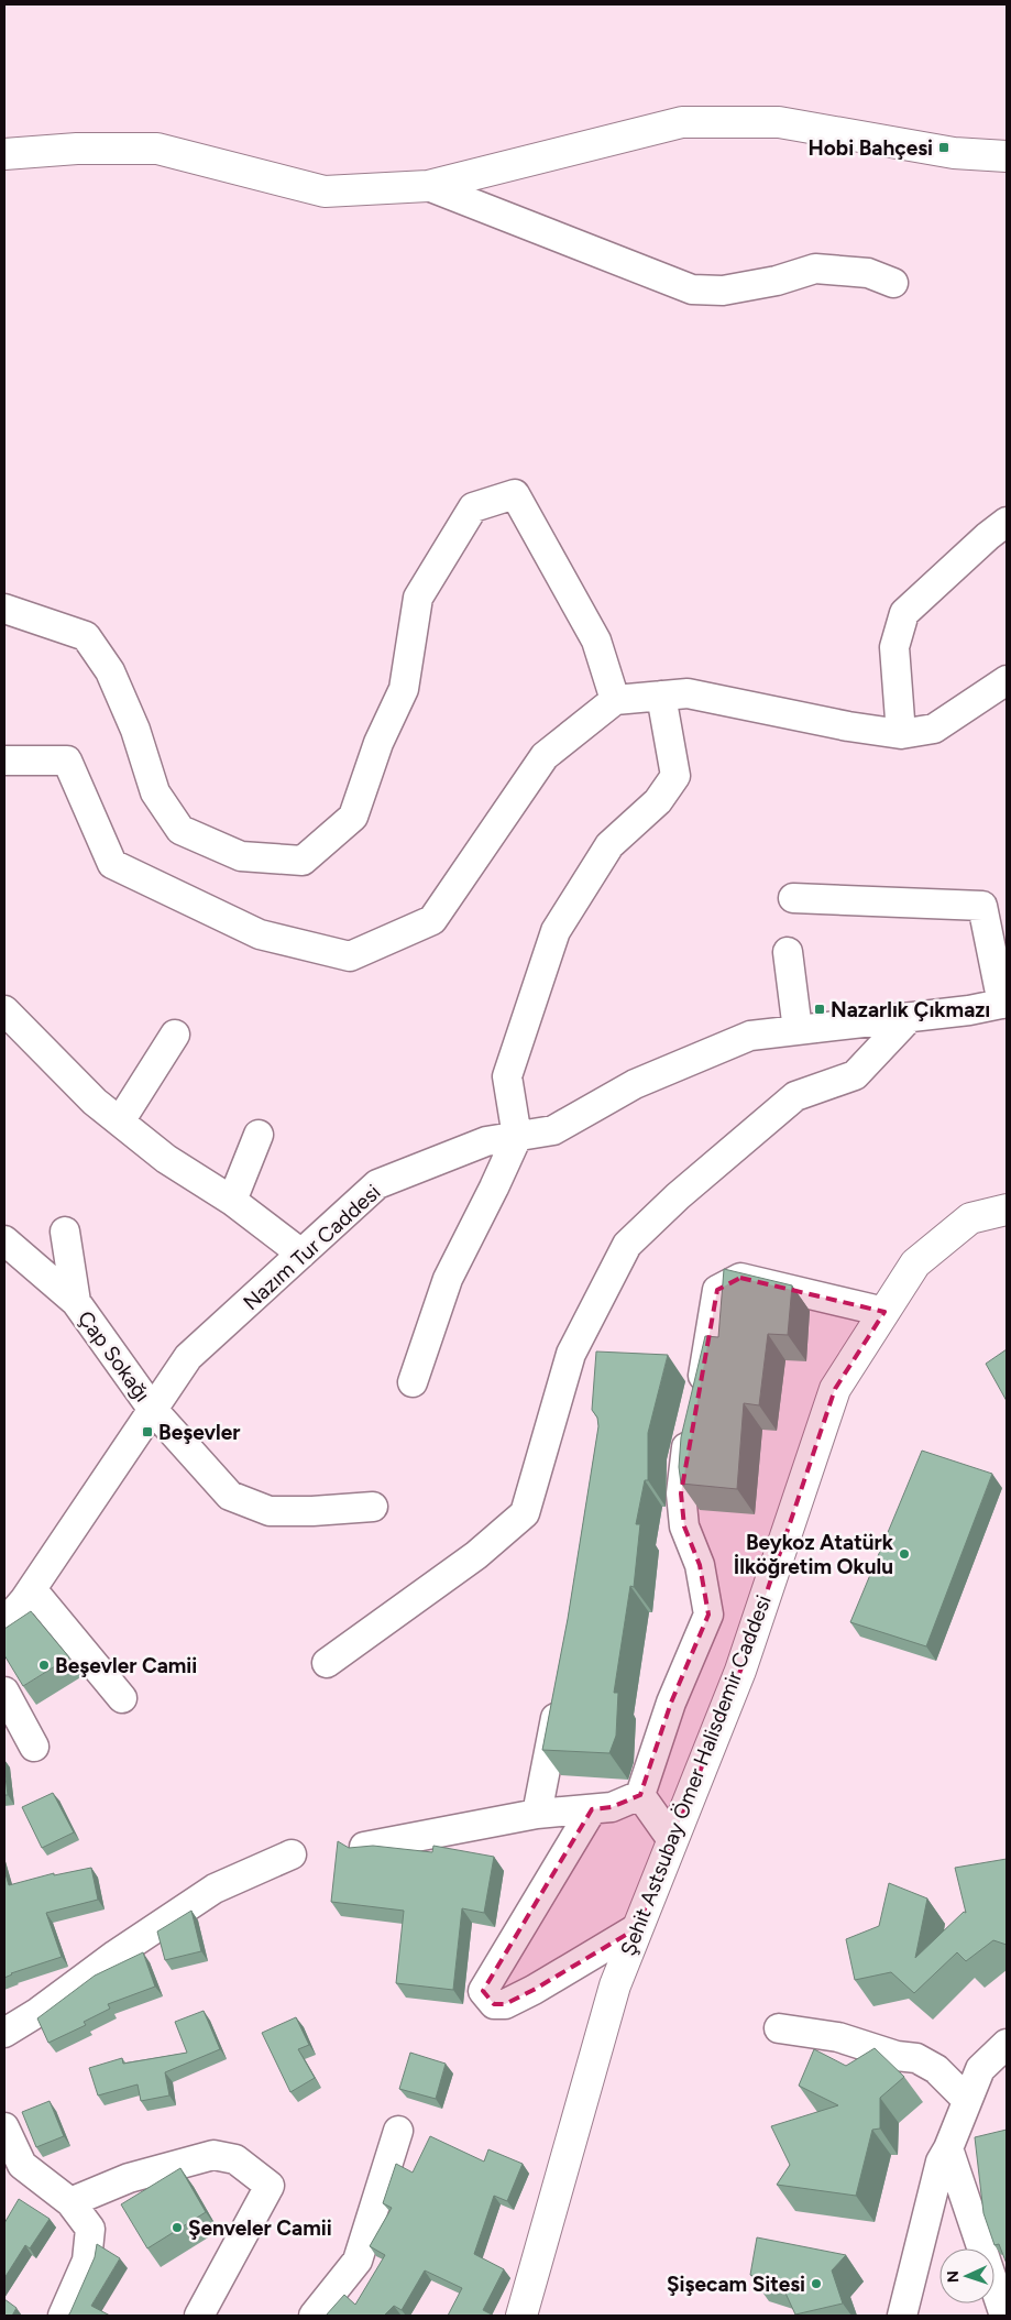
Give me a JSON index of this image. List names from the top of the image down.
{
  "streets": {
    "street": ["Nazım Tur Caddesi", "Çap Sokağı", "Şehit Astsubay Ömer Halisdemir Caddesi"]
  },
  "crossings": [
    ["Nazım Tur Caddesi", "Çap Sokağı"]
  ],
  "places": {
    "transit": ["Hobi Bahçesi", "Nazarlık Çıkmazı", "Beşevler"],
    "other": [
      "Beykoz Atatürk İlköğretim Okulu",
      "Beşevler Camii",
      "Şenveler Camii",
      "Şişecam Sitesi"
    ]
  },
  "north": "left"
}
